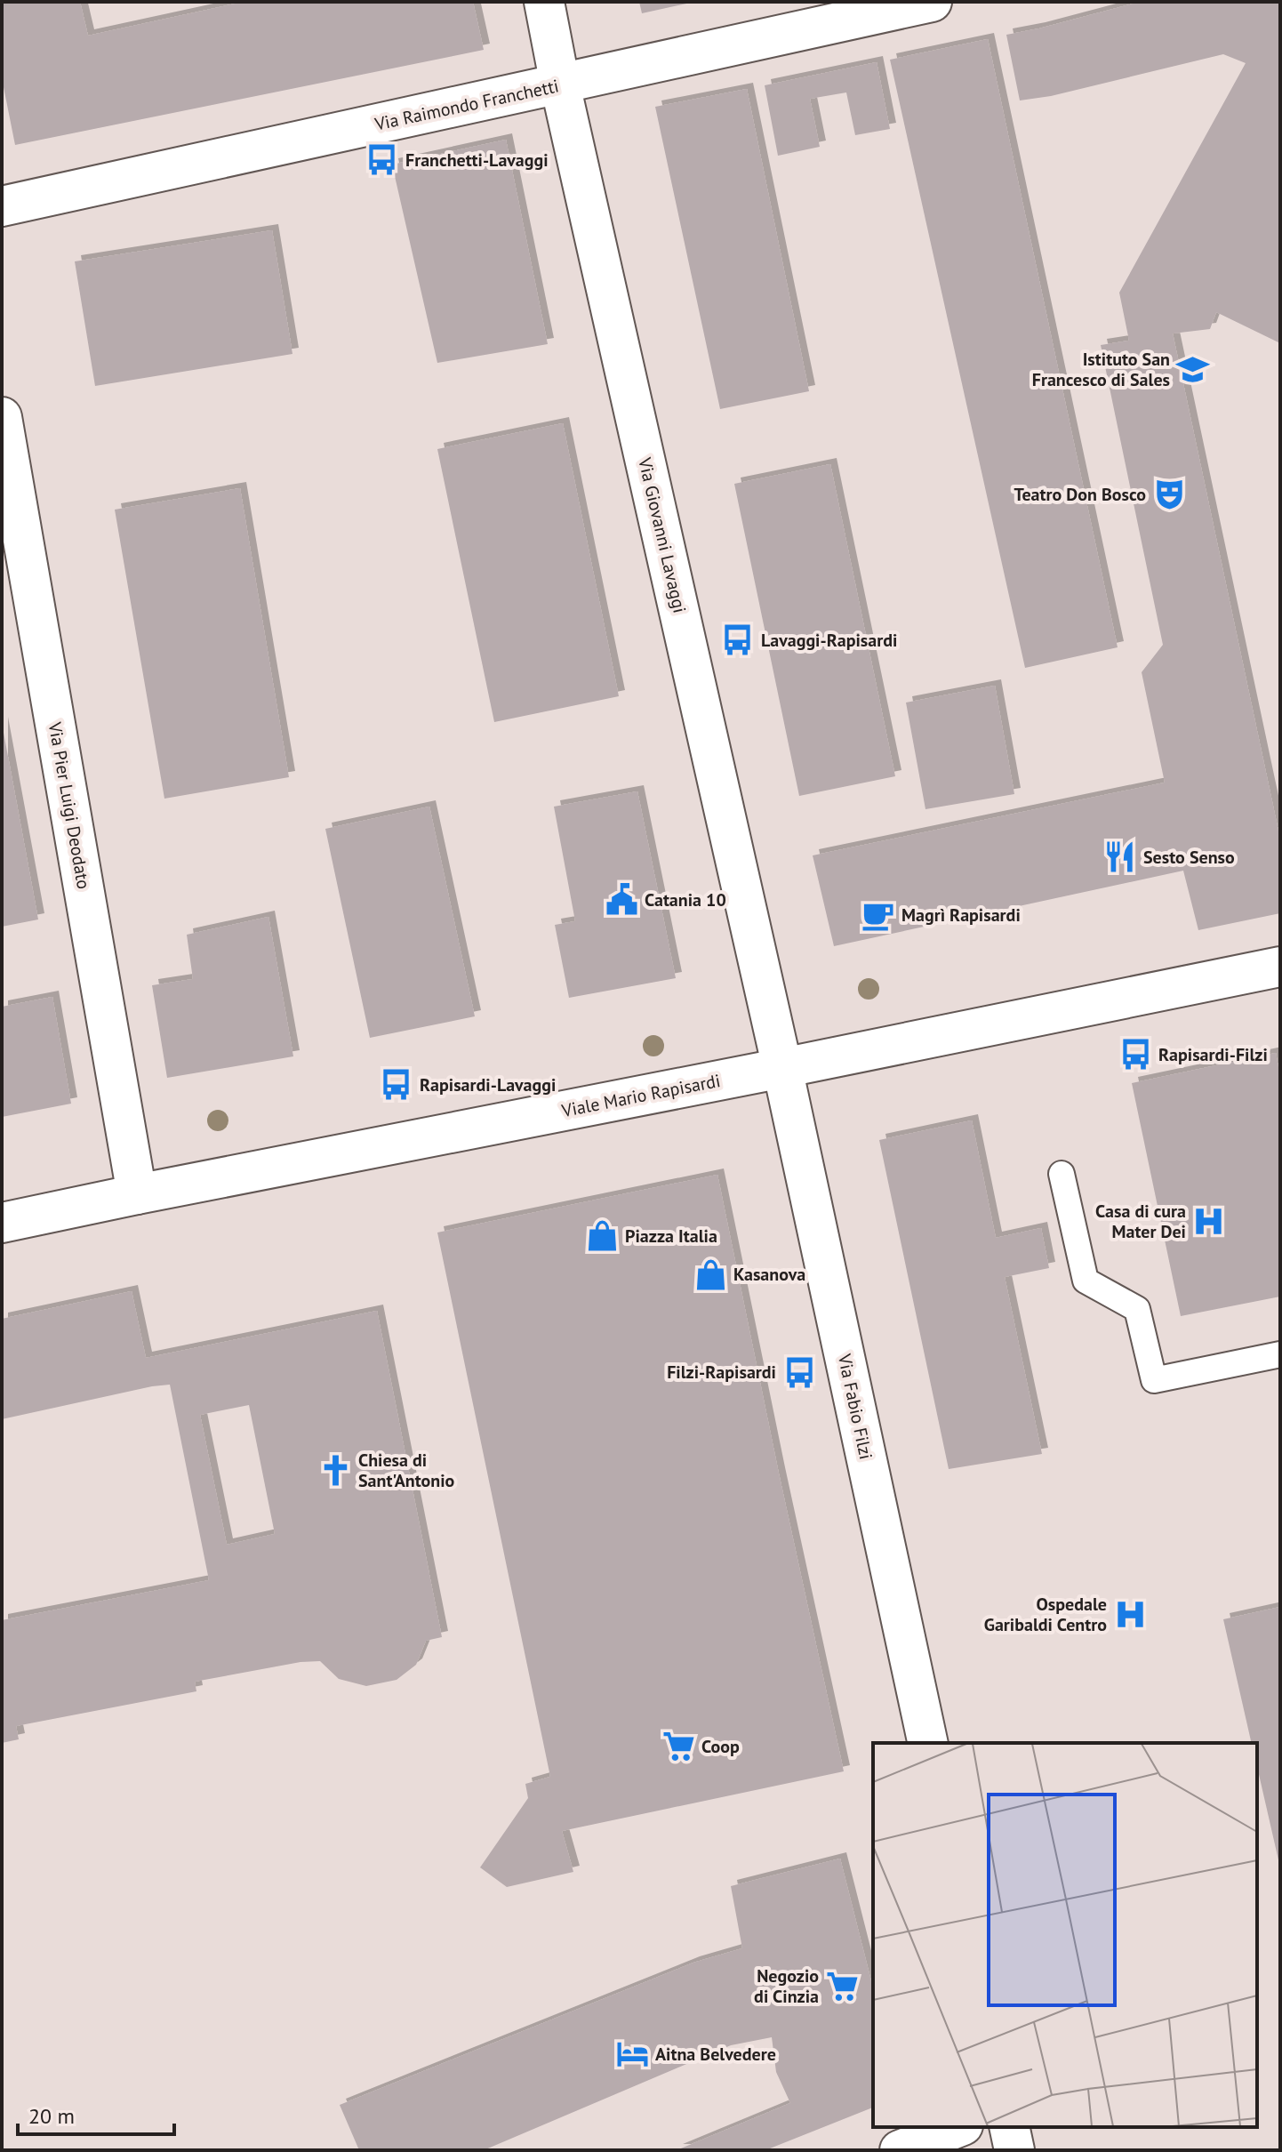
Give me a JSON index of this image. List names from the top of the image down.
{
  "streets": {
    "street": [
      "Via Raimondo Franchetti",
      "Via Giovanni Lavaggi",
      "Via Pier Luigi Deodato",
      "Viale Mario Rapisardi",
      "Via Fabio Filzi"
    ]
  },
  "crossings": [
    ["Via Raimondo Franchetti", "Via Giovanni Lavaggi"],
    ["Via Giovanni Lavaggi", "Viale Mario Rapisardi"],
    ["Via Giovanni Lavaggi", "Via Fabio Filzi"],
    ["Via Pier Luigi Deodato", "Viale Mario Rapisardi"],
    ["Viale Mario Rapisardi", "Via Fabio Filzi"]
  ],
  "places": {
    "bus stop": [
      "Franchetti-Lavaggi",
      "Lavaggi-Rapisardi",
      "Rapisardi-Filzi",
      "Rapisardi-Lavaggi",
      "Filzi-Rapisardi"
    ],
    "school or university": ["Istituto San Francesco di Sales"],
    "theatre": ["Teatro Don Bosco"],
    "restaurant": ["Sesto Senso"],
    "public building": ["Catania 10"],
    "cafe": ["Magrì Rapisardi"],
    "hospital": ["Casa di cura Mater Dei", "Ospedale Garibaldi Centro"],
    "shop": ["Piazza Italia", "Kasanova"],
    "church": ["Chiesa di Sant'Antonio"],
    "supermarket": ["Coop", "Negozio di Cinzia"],
    "hotel": ["Aitna Belvedere"]
  },
  "scale_bar": "20 m"
}
